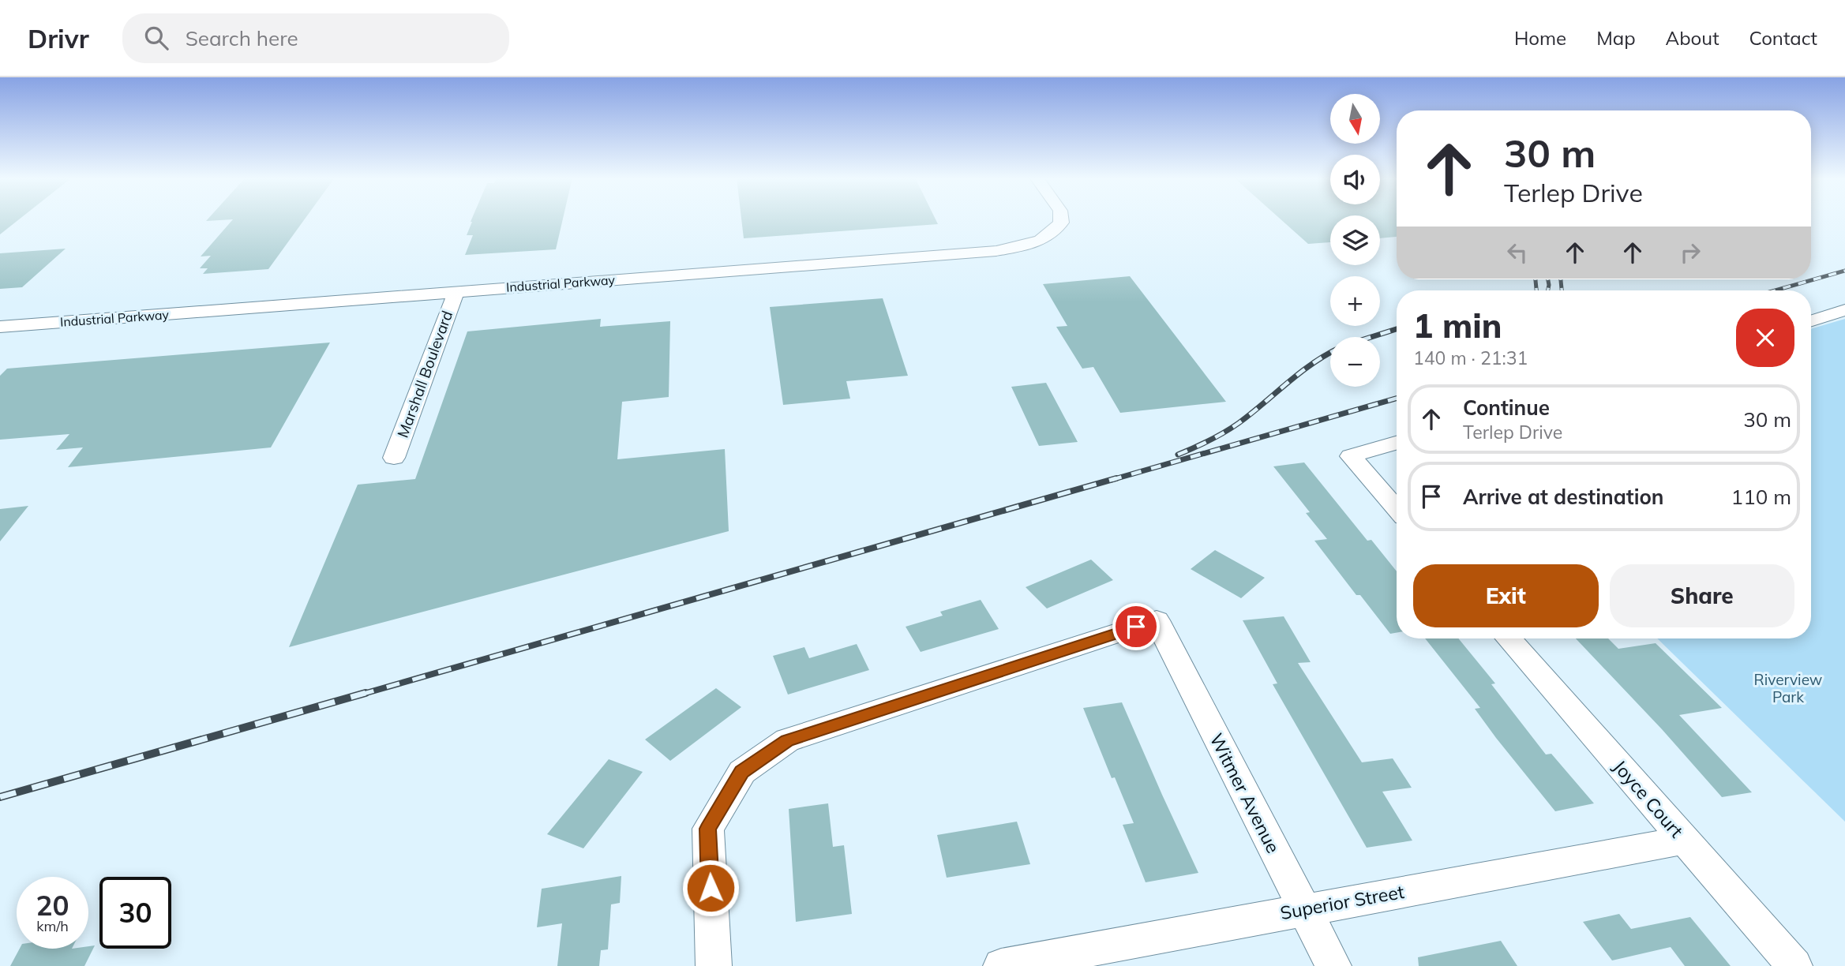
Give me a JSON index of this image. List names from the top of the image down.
{
  "streets": {
    "street": [
      "Industrial Parkway",
      "Marshall Boulevard",
      "Witmer Avenue",
      "Joyce Court",
      "Superior Street"
    ]
  },
  "crossings": [
    ["Industrial Parkway", "Marshall Boulevard"],
    ["Witmer Avenue", "Superior Street"],
    ["Joyce Court", "Superior Street"]
  ],
  "parks": ["Riverview Park"],
  "north": "bottom",
  "page": {
    "header": "Drivr",
    "search": "Search here",
    "nav": [
      "Home",
      "Map",
      "About",
      "Contact"
    ],
    "map_buttons": ["+", "−"],
    "turn": ["30 m", "Terlep Drive"],
    "heading": ["1 min", "140 m · 21:31"],
    "list": [
      {
        "name": "Continue",
        "note": "Terlep Drive",
        "value": "30 m"
      },
      {
        "name": "Arrive at destination",
        "value": "110 m"
      }
    ],
    "buttons": ["Exit", "Share"],
    "speed": "20 km/h",
    "limit": "30"
  }
}
